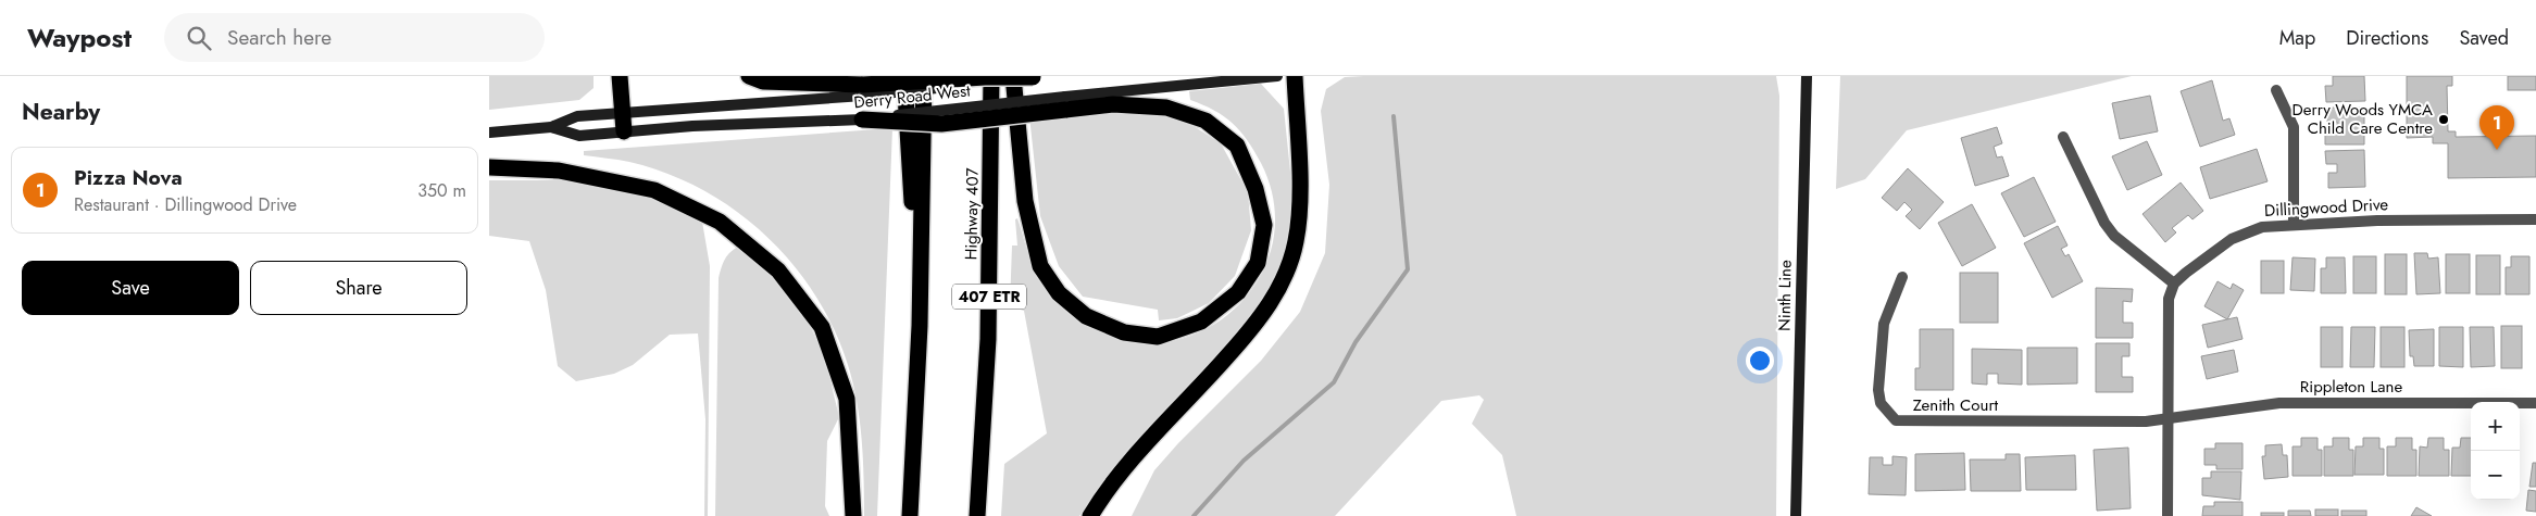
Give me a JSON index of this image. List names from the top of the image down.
{
  "streets": {
    "highway": ["Highway 407", "407 ETR"],
    "main road": ["Derry Road West", "Ninth Line"],
    "street": ["Dillingwood Drive", "Rippleton Lane", "Zenith Court"]
  },
  "crossings": [
    ["Rippleton Lane", "Zenith Court"]
  ],
  "places": ["Derry Woods YMCA Child Care Centre"],
  "page": {
    "header": "Waypost",
    "search": "Search here",
    "nav": ["Map", "Directions", "Saved"],
    "heading": "Nearby",
    "pins": "1",
    "list": [
      {
        "mark": "1",
        "name": "Pizza Nova",
        "note": "Restaurant · Dillingwood Drive",
        "value": "350 m"
      }
    ],
    "buttons": ["Save", "Share"],
    "map_buttons": ["+", "−"]
  }
}
